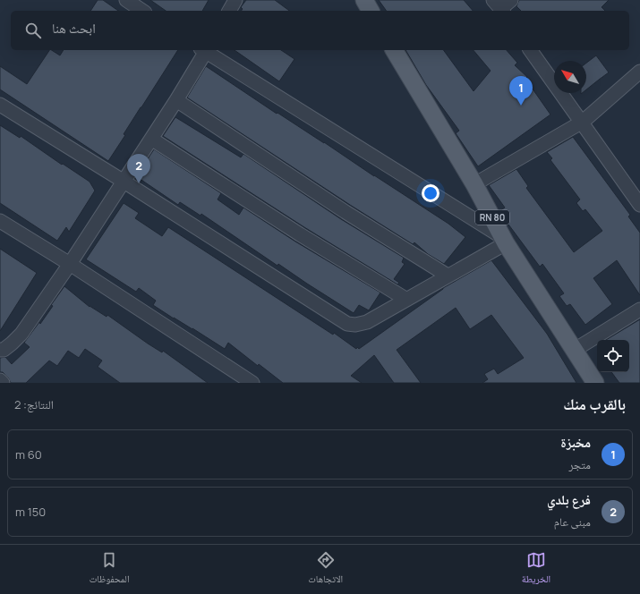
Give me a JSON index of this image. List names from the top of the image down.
{
  "streets": {
    "main road": ["RN 80"]
  },
  "north": "top left",
  "page": {
    "search": "ابحث هنا",
    "pins": ["1", "2"],
    "heading": ["بالقرب منك", "النتائج: 2"],
    "list": [
      {
        "mark": "1",
        "name": "مخبزة",
        "note": "متجر",
        "value": "60 m"
      },
      {
        "mark": "2",
        "name": "فرع بلدي",
        "note": "مبنى عام",
        "value": "150 m"
      }
    ],
    "nav": ["الخريطة", "الاتجاهات", "المحفوظات"]
  }
}
